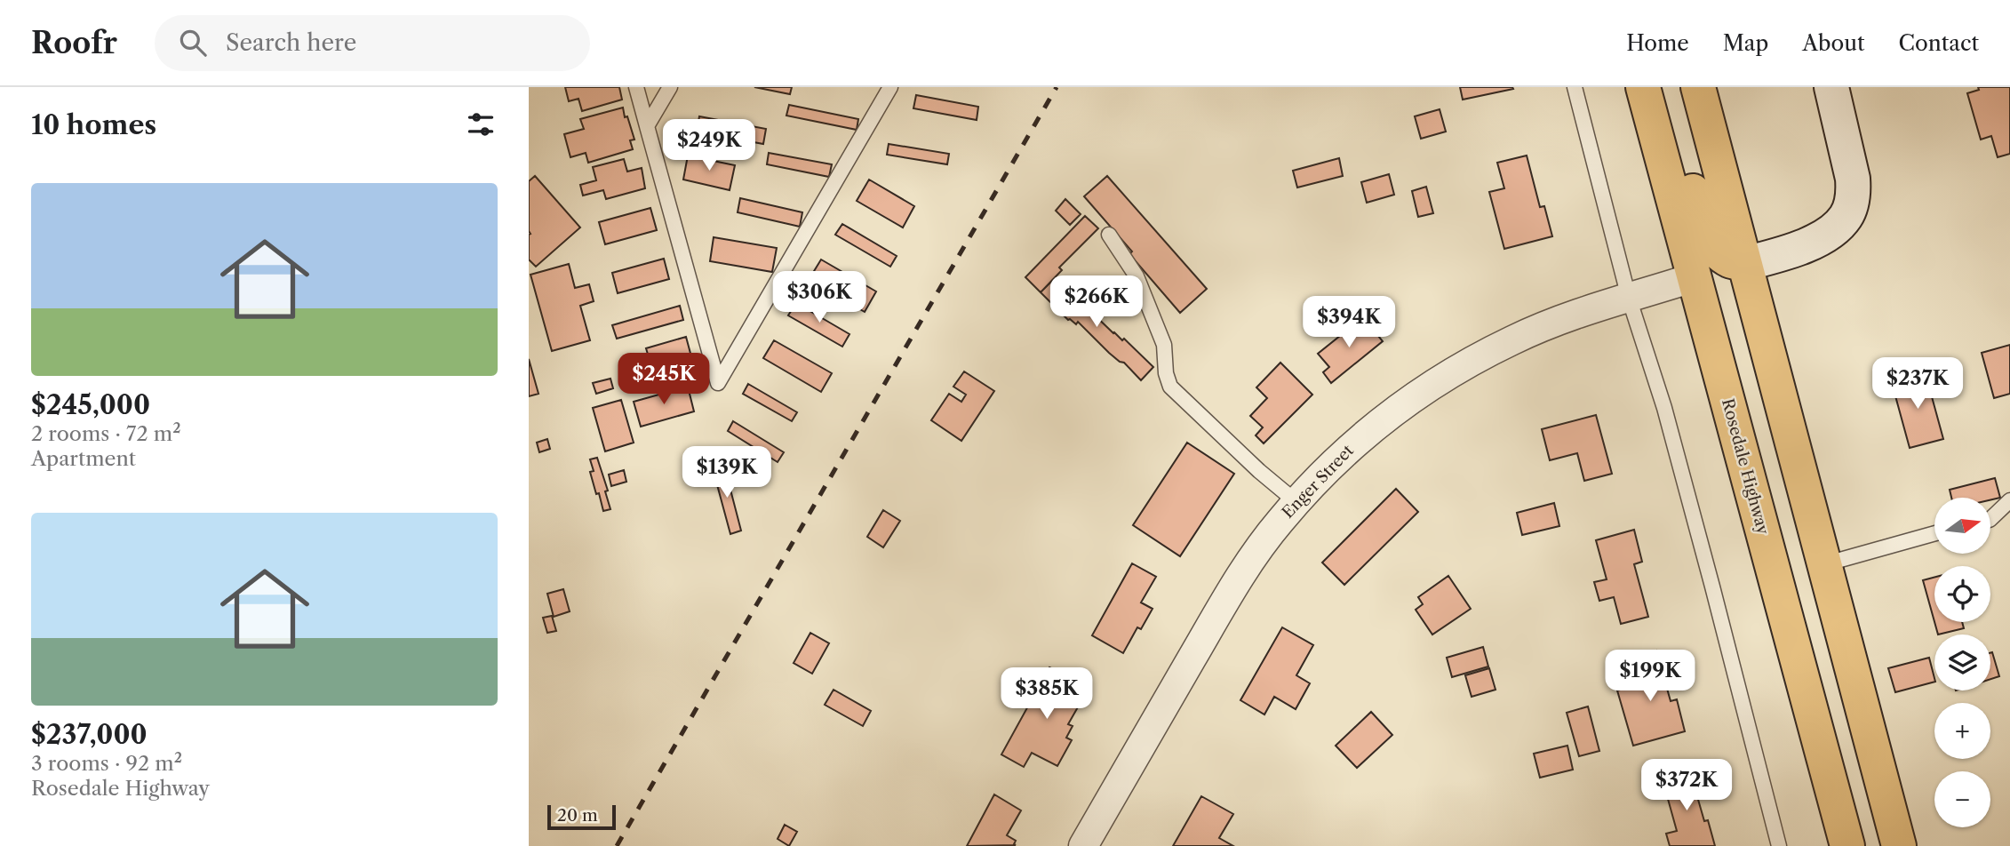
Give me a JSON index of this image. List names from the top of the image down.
{
  "streets": {
    "main road": ["Rosedale Highway"],
    "street": ["Enger Street"]
  },
  "crossings": [
    ["Rosedale Highway", "Enger Street"]
  ],
  "scale_bar": "20 m",
  "north": "right",
  "page": {
    "header": "Roofr",
    "search": "Search here",
    "nav": [
      "Home",
      "Map",
      "About",
      "Contact"
    ],
    "heading": "10 homes",
    "price": [
      "$249K",
      "$306K",
      "$266K",
      "$394K",
      "$245K",
      "$237K",
      "$139K",
      "$199K",
      "$385K",
      "$372K"
    ],
    "list": [
      {
        "name": "$245,000",
        "note": "2 rooms · 72 m² · Apartment"
      },
      {
        "name": "$237,000",
        "note": "3 rooms · 92 m² · Rosedale Highway"
      }
    ],
    "map_buttons": ["+", "−"],
    "scale": "20 m"
  }
}
